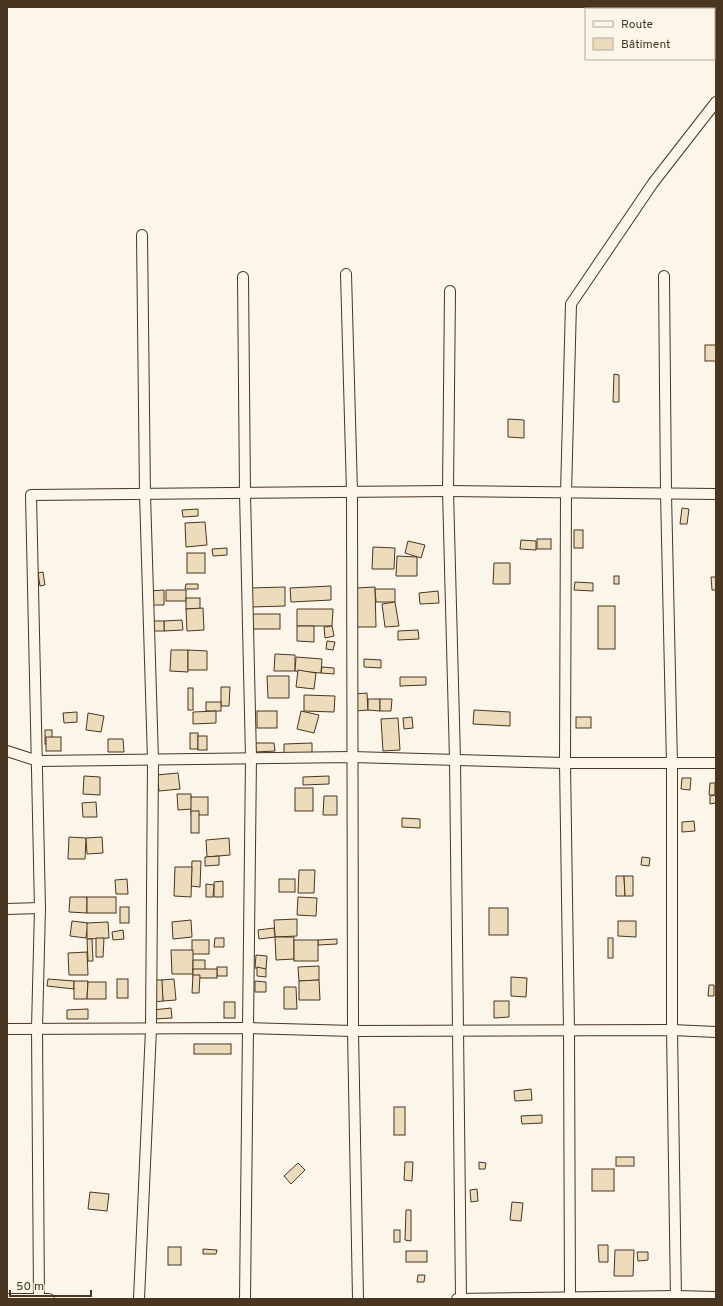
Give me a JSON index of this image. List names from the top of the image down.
{
  "legend": ["Route", "Bâtiment"],
  "scale_bar": "50 m"
}
